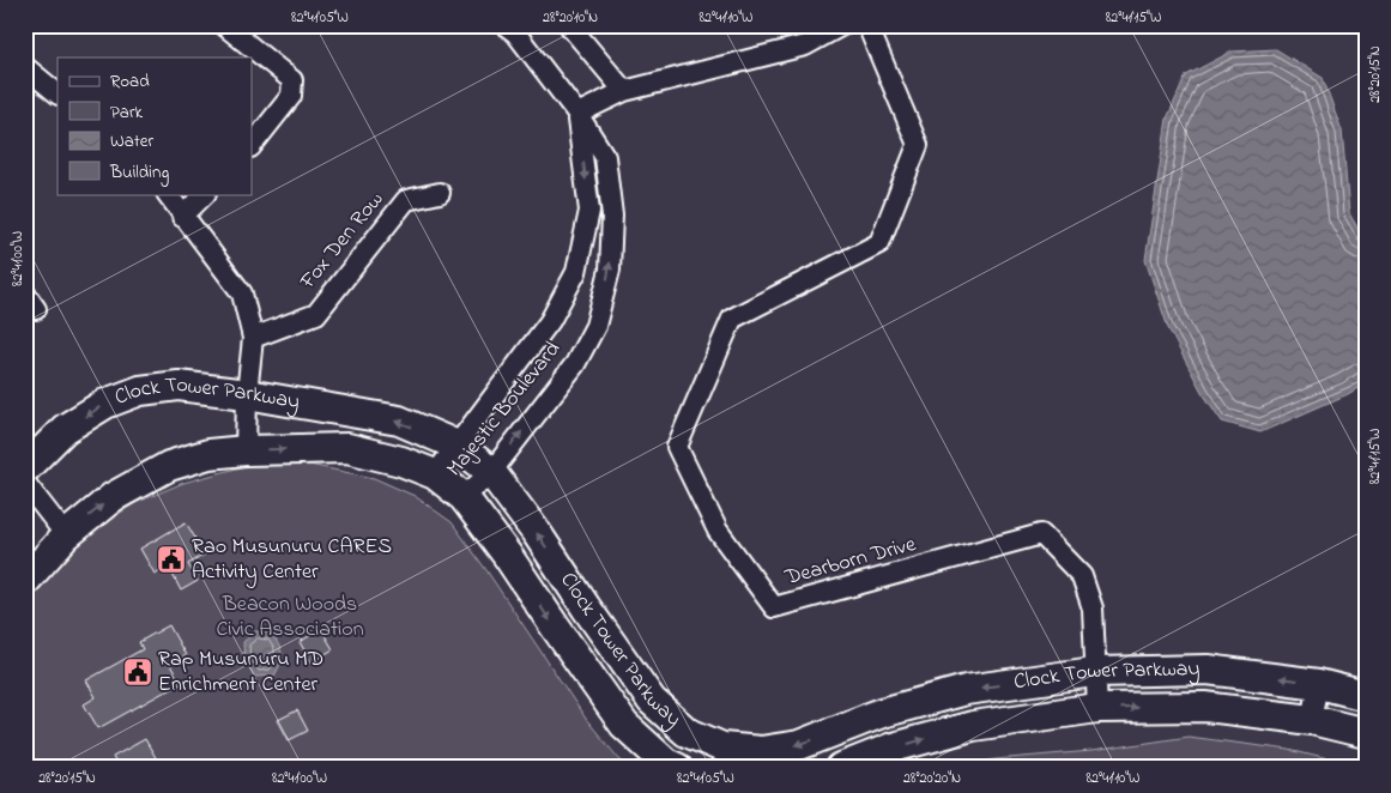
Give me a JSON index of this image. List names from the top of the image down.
{
  "streets": {
    "street": [
      "Fox Den Row",
      "Clock Tower Parkway",
      "Majestic Boulevard",
      "Dearborn Drive"
    ]
  },
  "crossings": [
    ["Clock Tower Parkway", "Majestic Boulevard"],
    ["Clock Tower Parkway", "Dearborn Drive"]
  ],
  "parks": ["Beacon Woods Civic Association"],
  "places": {
    "public building": ["Rao Musunuru CARES Activity Center", "Rap Musunuru MD Enrichment Center"]
  },
  "legend": [
    "Road",
    "Park",
    "Water",
    "Building"
  ],
  "coordinates": [
    "82°41'05\"W",
    "28°20'10\"N",
    "82°41'10\"W",
    "82°41'15\"W",
    "28°20'15\"N",
    "82°41'00\"W",
    "28°20'20\"N"
  ]
}
